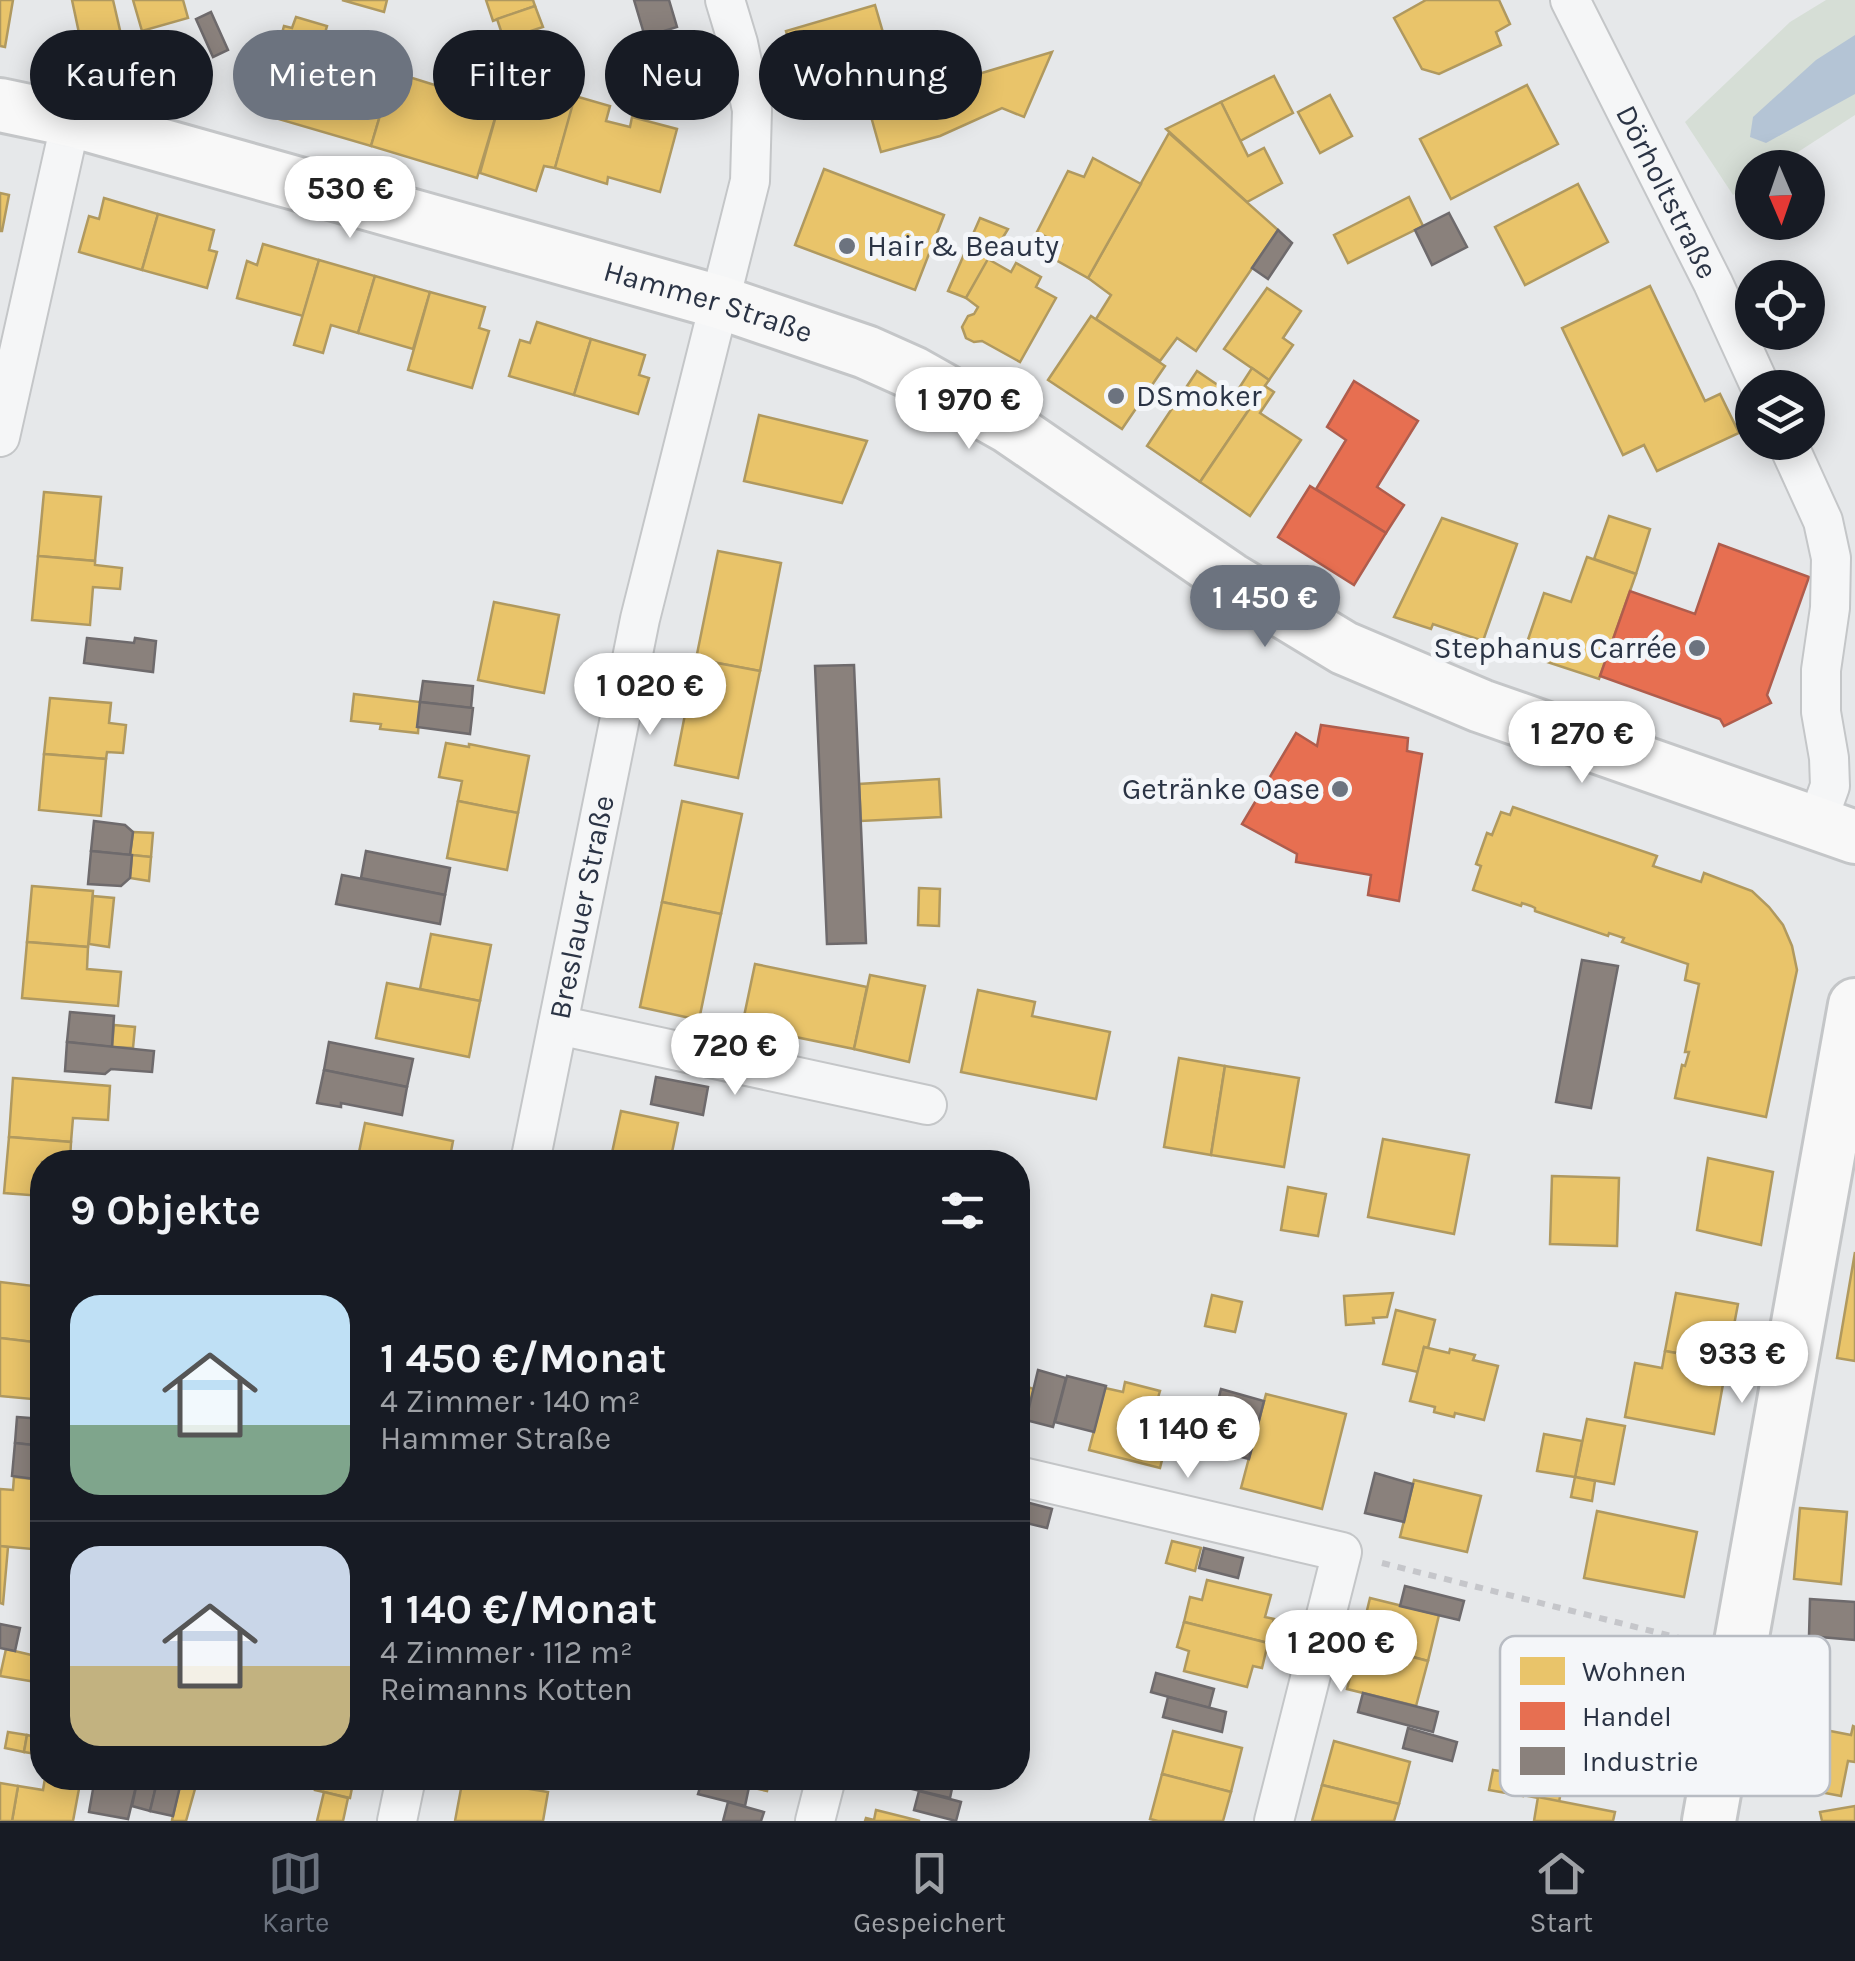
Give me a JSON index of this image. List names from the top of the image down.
{
  "streets": {
    "main road": ["Hammer Straße"],
    "street": ["Dörholtstraße", "Breslauer Straße"]
  },
  "crossings": [
    ["Hammer Straße", "Breslauer Straße"]
  ],
  "places": [
    "Hair & Beauty",
    "DSmoker",
    "Stephanus Carrée",
    "Getränke Oase"
  ],
  "legend": ["Wohnen", "Handel", "Industrie"],
  "north": "bottom",
  "page": {
    "chip": [
      "Kaufen",
      "Mieten",
      "Filter",
      "Neu",
      "Wohnung"
    ],
    "price": [
      "530 €",
      "1 970 €",
      "1 450 €",
      "1 020 €",
      "1 270 €",
      "720 €",
      "933 €",
      "1 140 €",
      "1 200 €"
    ],
    "heading": "9 Objekte",
    "list": [
      {
        "name": "1 450 €/Monat",
        "note": "4 Zimmer · 140 m² · Hammer Straße"
      },
      {
        "name": "1 140 €/Monat",
        "note": "4 Zimmer · 112 m² · Reimanns Kotten"
      }
    ],
    "tabs": ["Karte", "Gespeichert", "Start"]
  }
}
